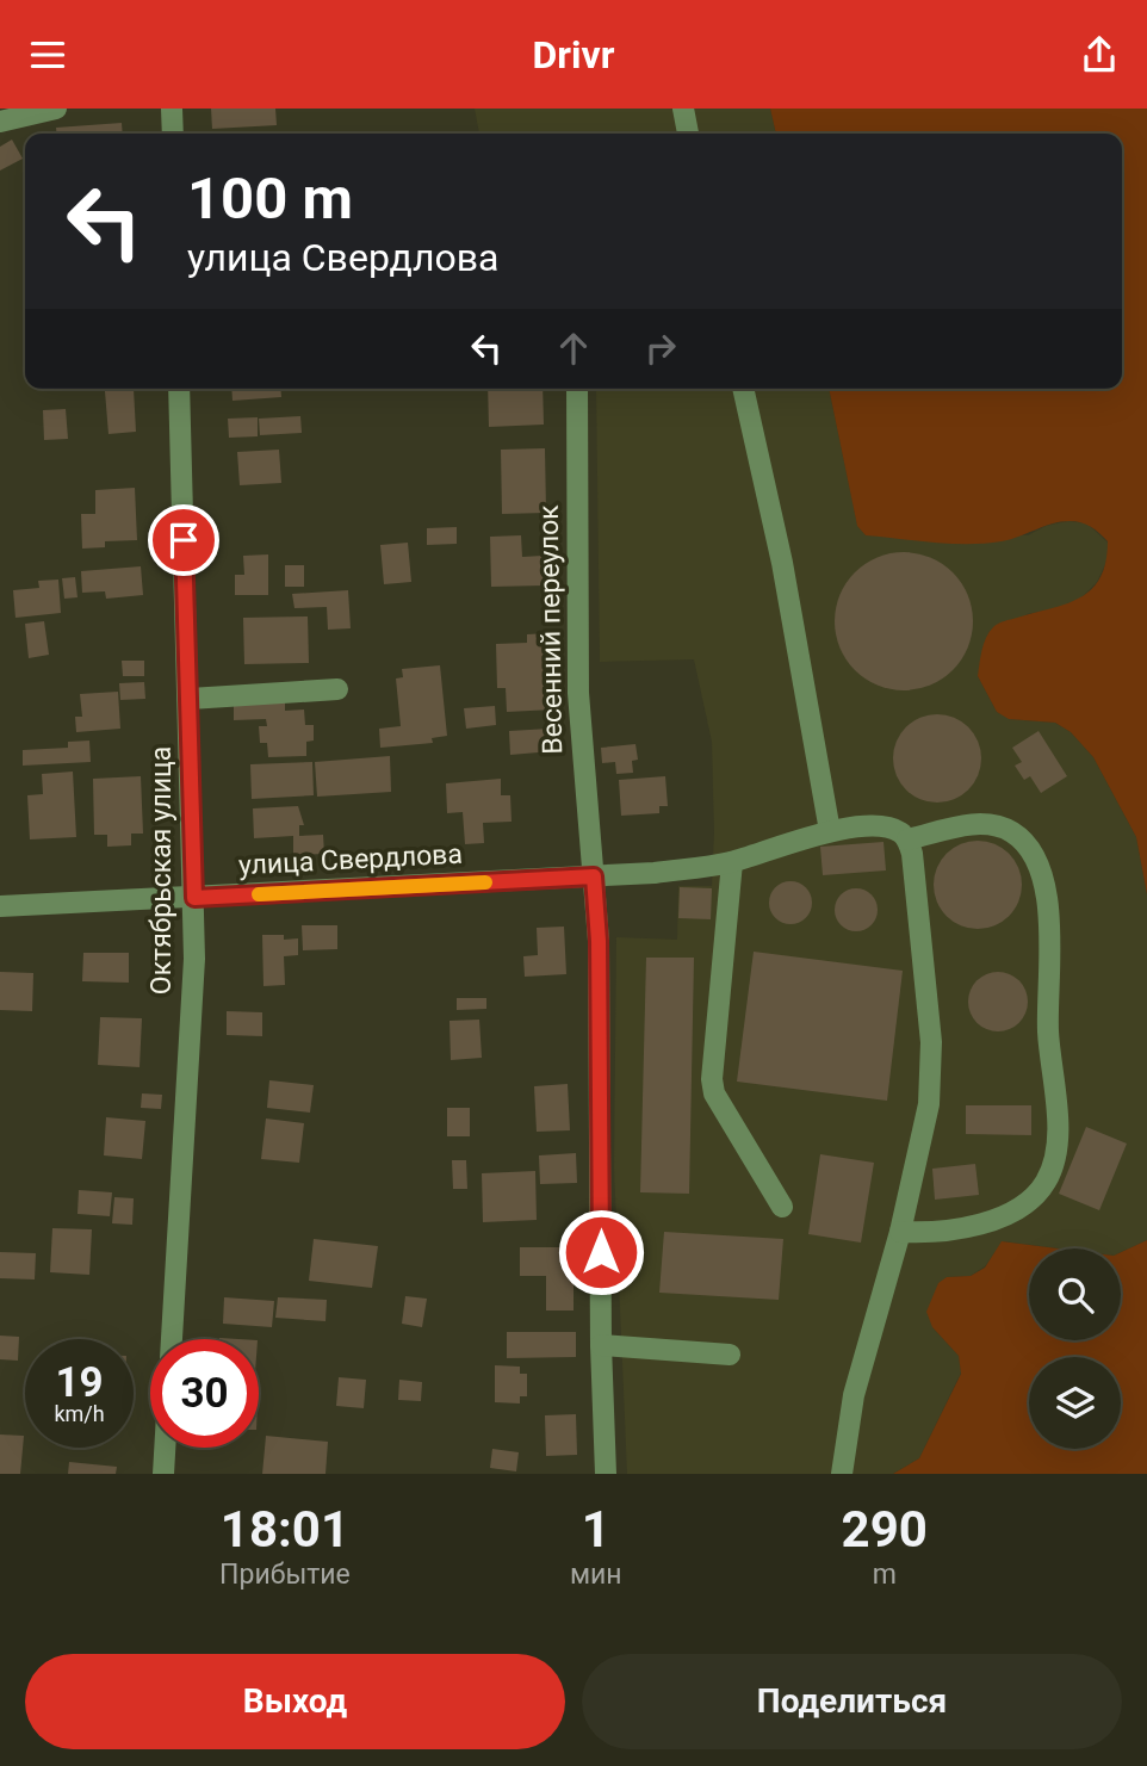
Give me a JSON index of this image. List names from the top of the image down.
{
  "streets": {
    "street": ["Весенний переулок", "улица Свердлова", "Октябрьская улица"]
  },
  "crossings": [
    ["Весенний переулок", "улица Свердлова"],
    ["улица Свердлова", "Октябрьская улица"]
  ],
  "page": {
    "header": "Drivr",
    "turn": ["100 m", "улица Свердлова"],
    "speed": "19 km/h",
    "limit": "30",
    "eta": [
      "18:01",
      "Прибытие",
      "1",
      "мин",
      "290",
      "m"
    ],
    "buttons": ["Выход", "Поделиться"]
  }
}
